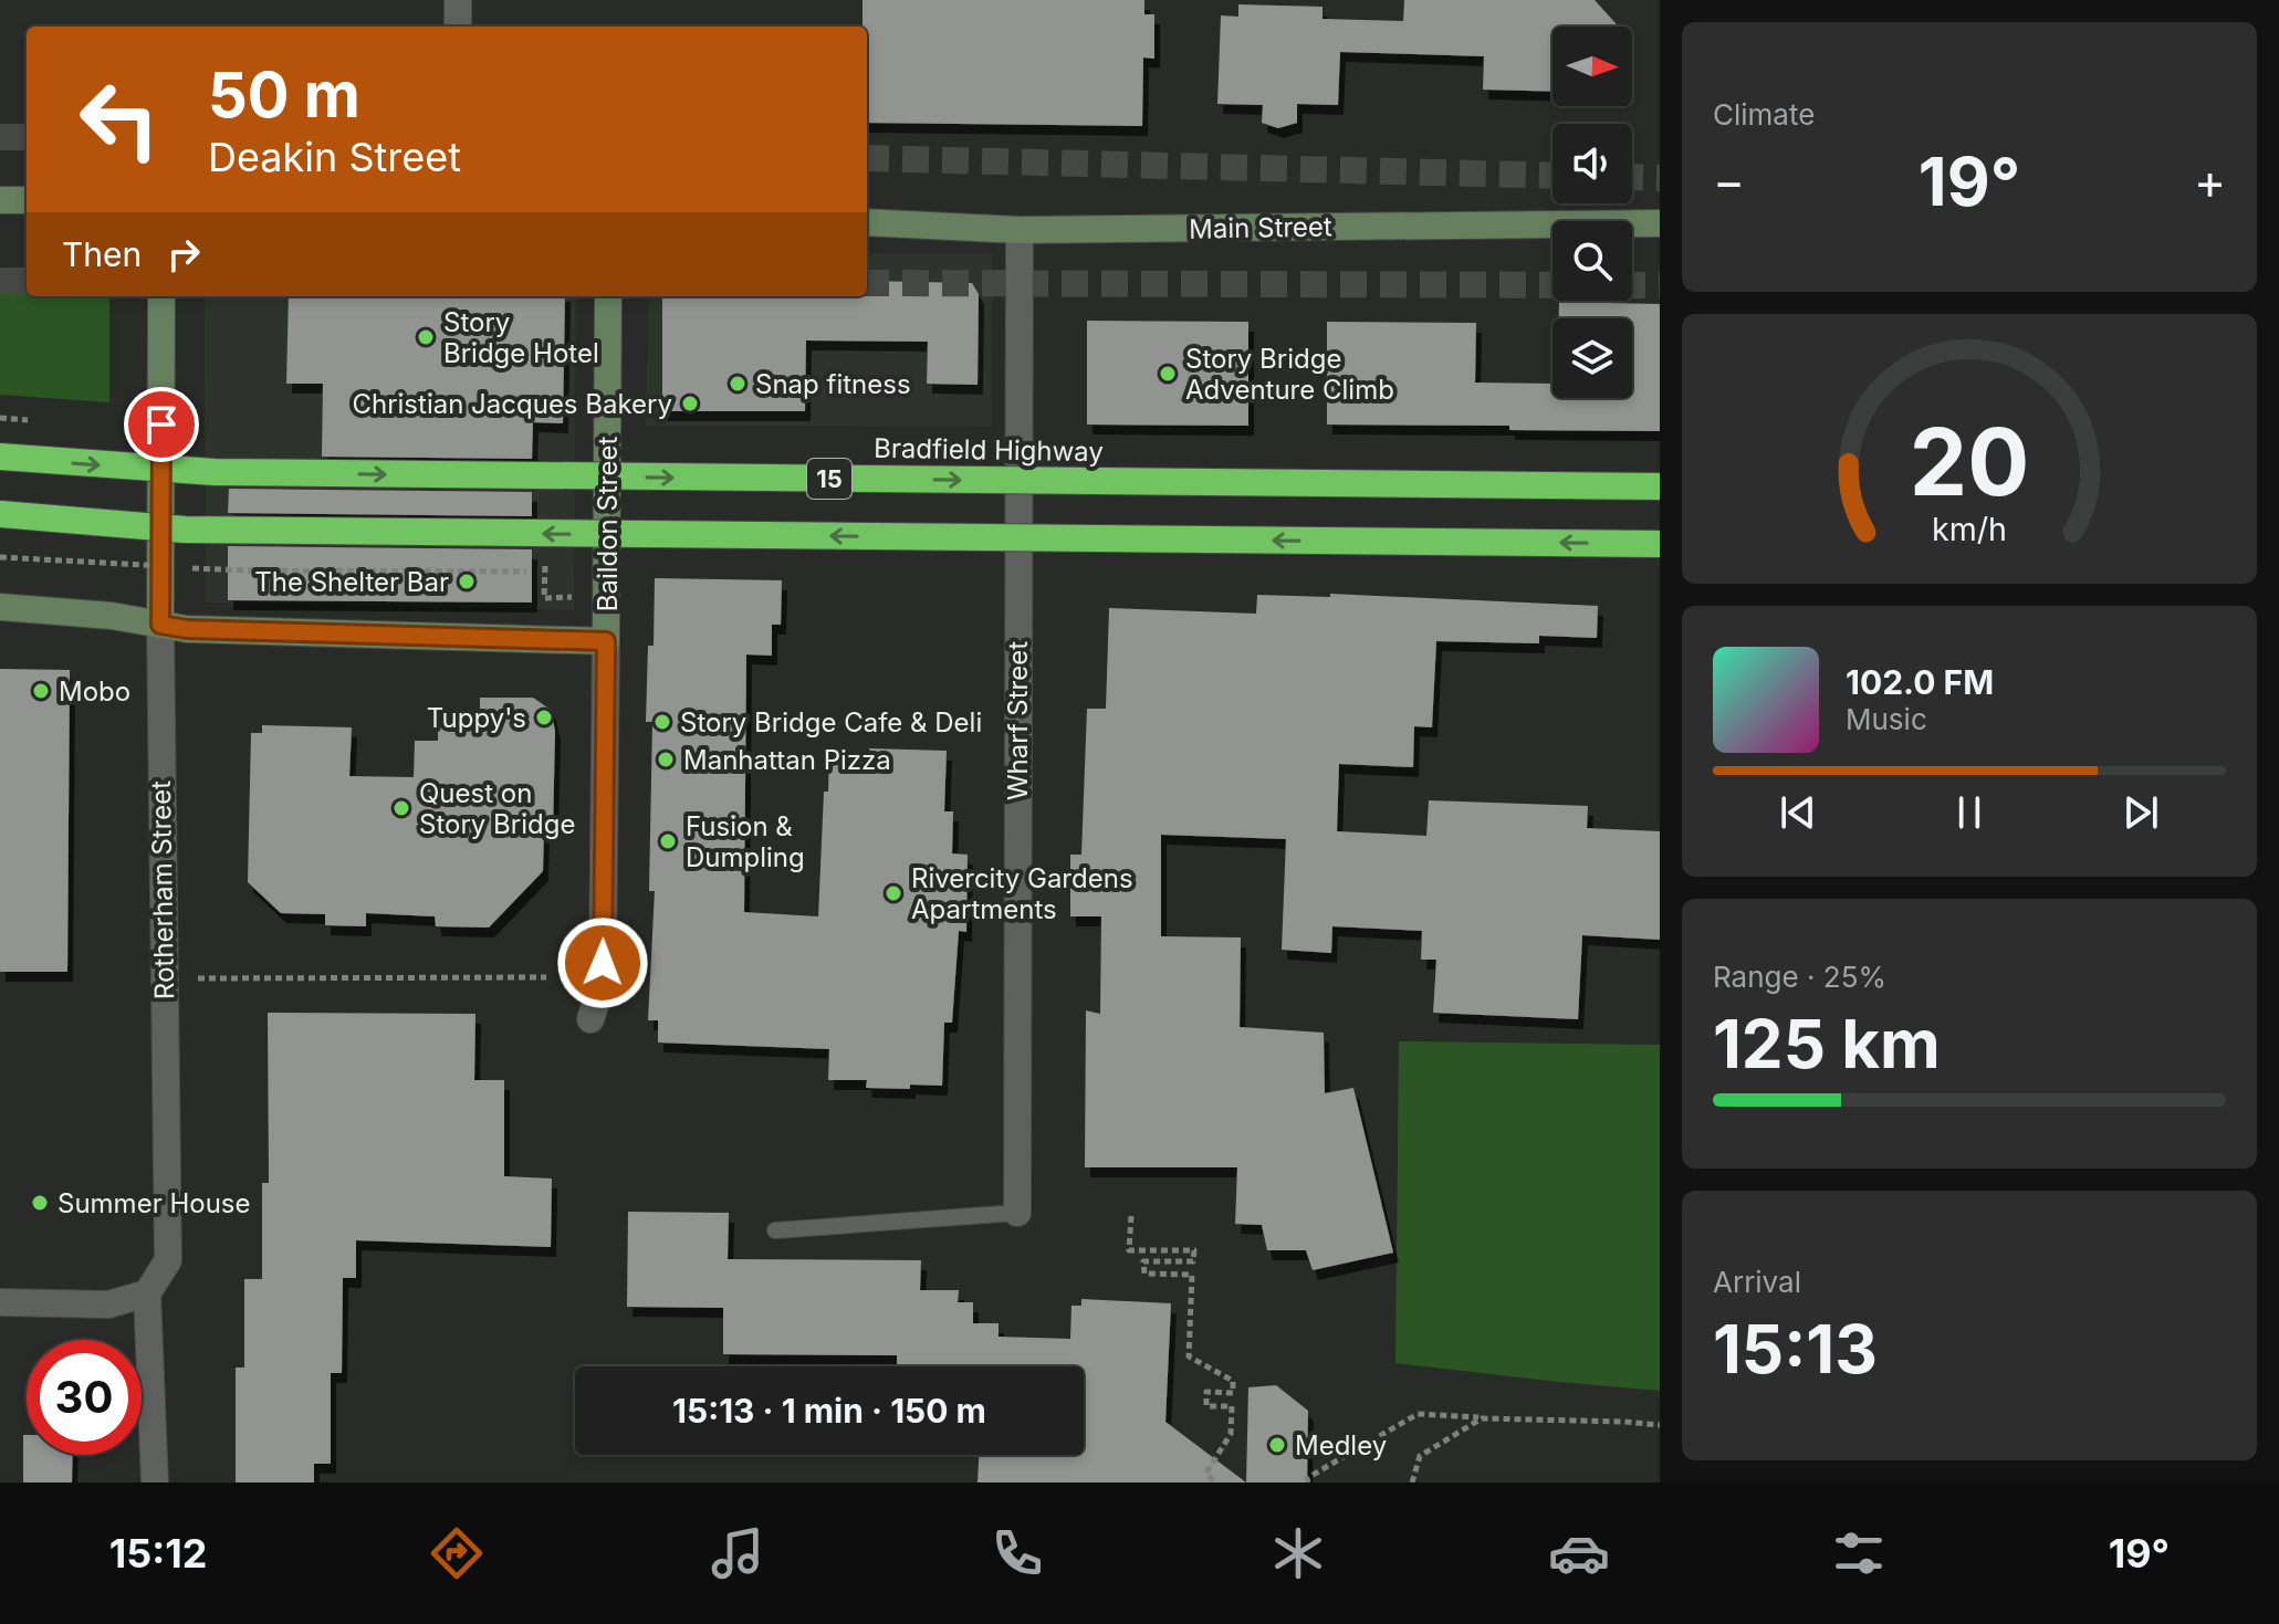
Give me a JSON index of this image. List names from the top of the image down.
{
  "streets": {
    "highway": ["Bradfield Highway", "15"],
    "street": [
      "Main Street",
      "Baildon Street",
      "Wharf Street",
      "Rotherham Street"
    ]
  },
  "crossings": [
    ["Main Street", "Wharf Street"]
  ],
  "places": [
    "Story Bridge Hotel",
    "Story Bridge Adventure Climb",
    "Snap fitness",
    "Christian Jacques Bakery",
    "The Shelter Bar",
    "Mobo",
    "Tuppy's",
    "Story Bridge Cafe & Deli",
    "Manhattan Pizza",
    "Quest on Story Bridge",
    "Fusion & Dumpling",
    "Rivercity Gardens Apartments",
    "Summer House",
    "Medley"
  ],
  "north": "right",
  "page": {
    "tile": [
      "Climate",
      ["Range · 25%", "125 km"],
      ["Arrival", "15:13"]
    ],
    "turn": ["50 m", "Deakin Street"],
    "heat": ["−", "19°", "+"],
    "then": "Then",
    "song": ["102.0 FM", "Music"],
    "limit": "30",
    "trip": "15:13 · 1 min · 150 m",
    "tabs": ["15:12", "19°"],
    "gauge": ["20", "km/h"]
  }
}
